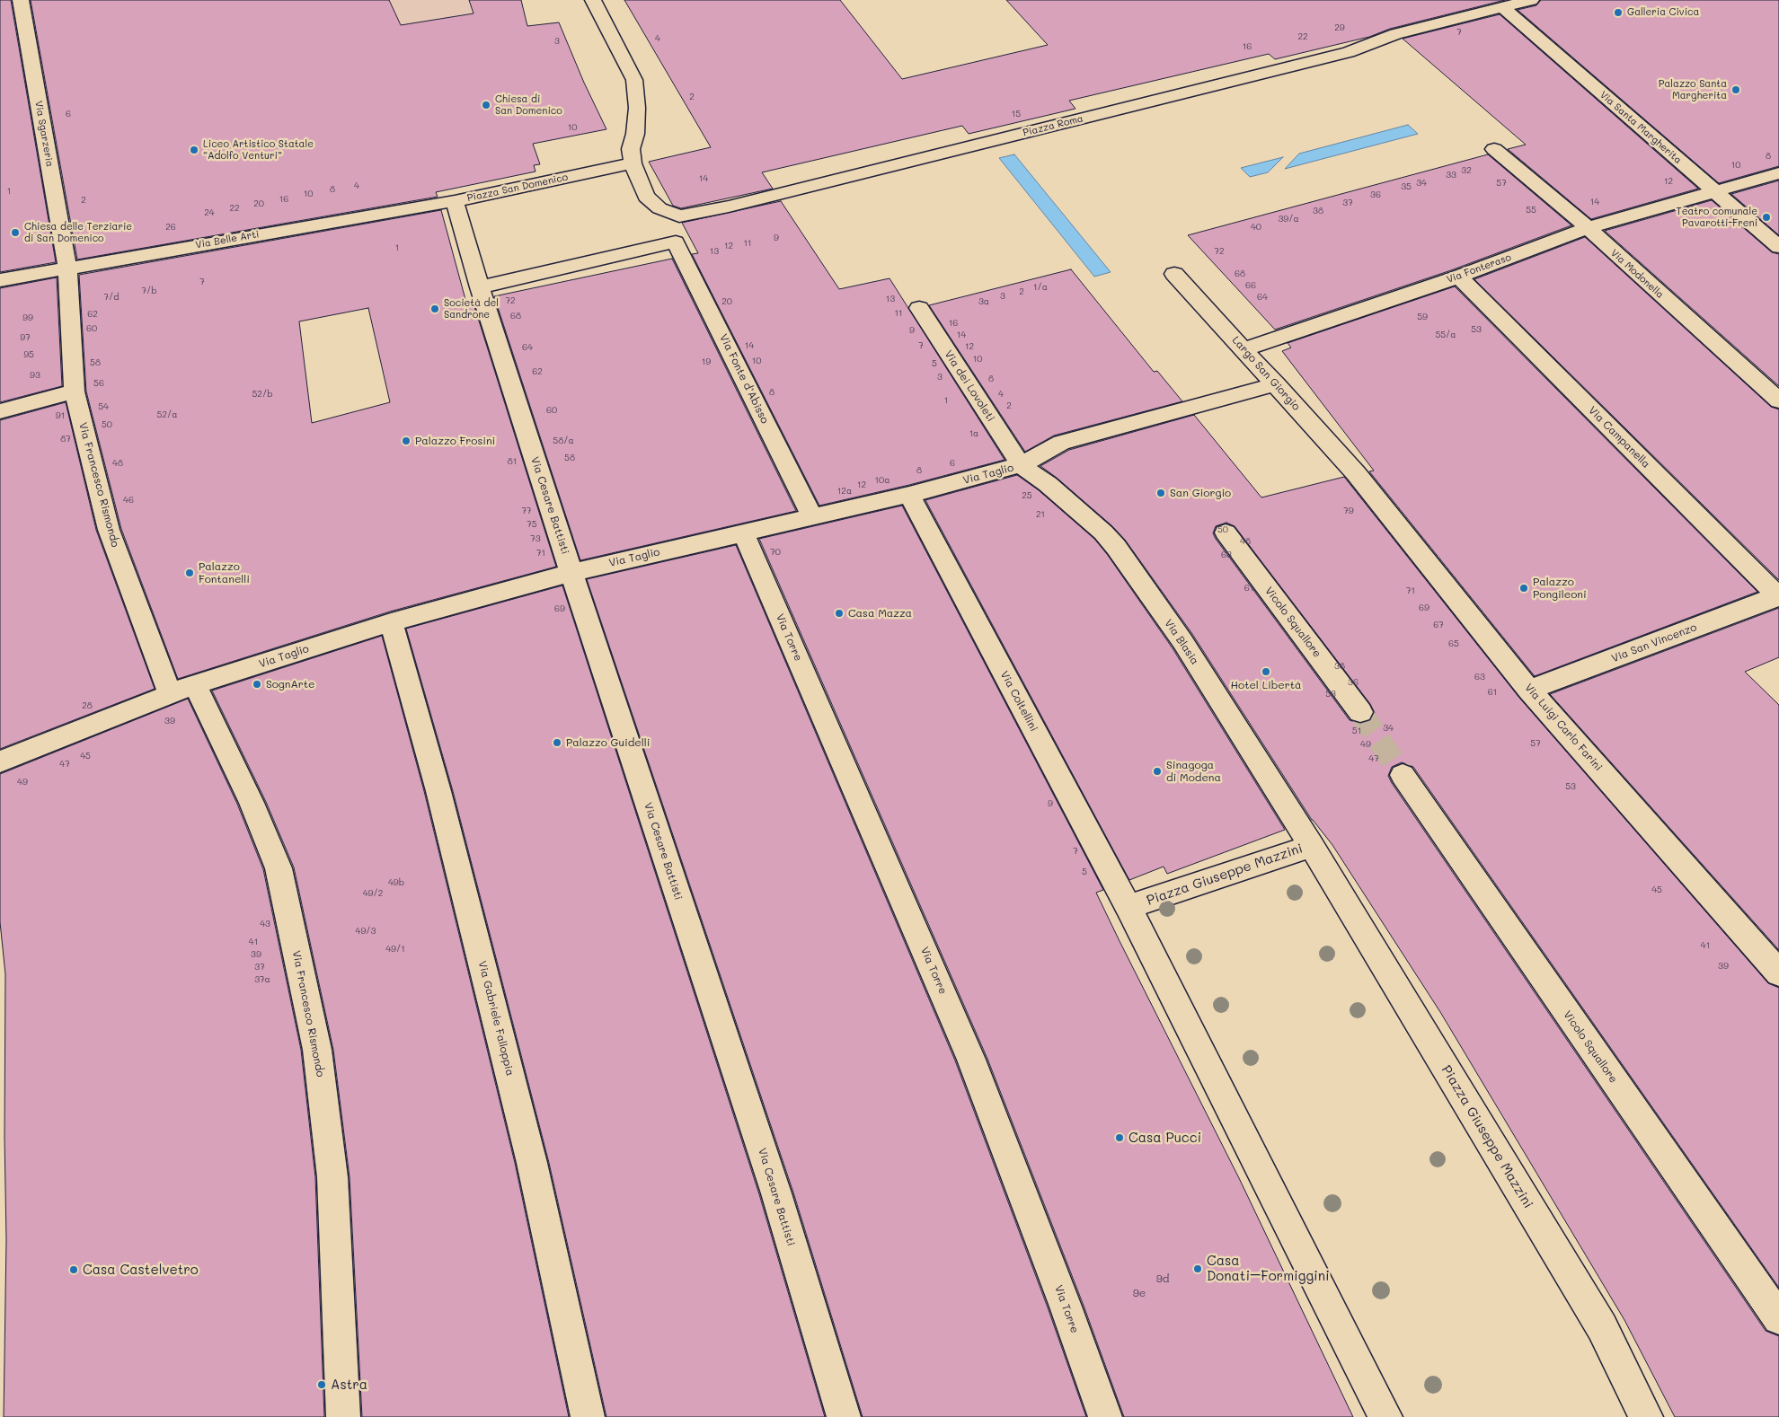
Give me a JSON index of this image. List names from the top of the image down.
{
  "streets": {
    "street": [
      "Piazza Roma",
      "Via Santa Margherita",
      "Via Sgarzeria",
      "Piazza San Domenico",
      "Via Belle Arti",
      "Via Fonteraso",
      "Via Modonella",
      "Largo San Giorgio",
      "Via Fonte d’Abisso",
      "Via dei Lovoleti",
      "Via Campanella",
      "Via Taglio",
      "Via Francesco Rismondo",
      "Via Cesare Battisti",
      "Vicolo Squallore",
      "Via Torre",
      "Via Blasia",
      "Via San Vincenzo",
      "Via Coltellini",
      "Via Luigi Carlo Farini",
      "Piazza Giuseppe Mazzini",
      "Via Gabriele Falloppia"
    ]
  },
  "crossings": [
    ["Piazza Roma", "Via Santa Margherita"],
    ["Piazza Roma", "Piazza San Domenico"],
    ["Via Santa Margherita", "Via Fonteraso"],
    ["Via Sgarzeria", "Via Belle Arti"],
    ["Via Sgarzeria", "Via Francesco Rismondo"],
    ["Piazza San Domenico", "Via Belle Arti"],
    ["Piazza San Domenico", "Via Fonte d’Abisso"],
    ["Piazza San Domenico", "Via Cesare Battisti"],
    ["Via Belle Arti", "Via Francesco Rismondo"],
    ["Via Fonteraso", "Via Modonella"],
    ["Via Fonteraso", "Largo San Giorgio"],
    ["Via Fonteraso", "Via Campanella"],
    ["Largo San Giorgio", "Via Taglio"],
    ["Largo San Giorgio", "Via Luigi Carlo Farini"],
    ["Via Fonte d’Abisso", "Via Taglio"],
    ["Via Fonte d’Abisso", "Via Cesare Battisti"],
    ["Via dei Lovoleti", "Via Taglio"],
    ["Via dei Lovoleti", "Via Blasia"],
    ["Via Campanella", "Via San Vincenzo"],
    ["Via Taglio", "Via Francesco Rismondo"],
    ["Via Taglio", "Via Cesare Battisti"],
    ["Via Taglio", "Via Torre"],
    ["Via Taglio", "Via Blasia"],
    ["Via Taglio", "Via Coltellini"],
    ["Via Taglio", "Via Gabriele Falloppia"],
    ["Via Blasia", "Piazza Giuseppe Mazzini"],
    ["Via San Vincenzo", "Via Luigi Carlo Farini"],
    ["Via Coltellini", "Piazza Giuseppe Mazzini"]
  ],
  "places": [
    "Galleria Civica",
    "Palazzo Santa Margherita",
    "Chiesa di San Domenico",
    "Liceo Artistico Statale “Adolfo Venturi”",
    "Teatro comunale Pavarotti-Freni",
    "Chiesa delle Terziarie di San Domenico",
    "Società del Sandrone",
    "Palazzo Frosini",
    "San Giorgio",
    "Palazzo Fontanelli",
    "Palazzo Pongileoni",
    "Casa Mazza",
    "Hotel Libertà",
    "SognArte",
    "Palazzo Guidelli",
    "Sinagoga di Modena",
    "Casa Pucci",
    "Casa Donati–Formiggini",
    "Casa Castelvetro",
    "Astra"
  ],
  "house_numbers": [
    "29",
    "7",
    "22",
    "4",
    "3",
    "16",
    "2",
    "6",
    "15",
    "10",
    "8",
    "10",
    "32",
    "33",
    "14",
    "12",
    "34",
    "57",
    "4",
    "35",
    "8",
    "1",
    "10",
    "36",
    "16",
    "2",
    "14",
    "37",
    "20",
    "22",
    "55",
    "38",
    "24",
    "39/a",
    "26",
    "40",
    "9",
    "11",
    "12",
    "1",
    "13",
    "72",
    "68",
    "7",
    "66",
    "1/a",
    "7/b",
    "2",
    "3",
    "7/d",
    "64",
    "13",
    "72",
    "20",
    "3a",
    "11",
    "62",
    "68",
    "59",
    "99",
    "16",
    "60",
    "53",
    "9",
    "14",
    "55/a",
    "97",
    "14",
    "7",
    "12",
    "64",
    "95",
    "10",
    "10",
    "19",
    "58",
    "5",
    "62",
    "93",
    "3",
    "8",
    "56",
    "8",
    "52/b",
    "4",
    "1",
    "2",
    "54",
    "60",
    "52/a",
    "91",
    "50",
    "1a",
    "87",
    "58/a",
    "58",
    "81",
    "48",
    "6",
    "8",
    "10a",
    "12",
    "12a",
    "25",
    "46",
    "77",
    "79",
    "21",
    "75",
    "50",
    "73",
    "48",
    "70",
    "71",
    "63",
    "61",
    "71",
    "69",
    "69",
    "67",
    "65",
    "38",
    "63",
    "36",
    "61",
    "53",
    "28",
    "39",
    "34",
    "51",
    "57",
    "49",
    "45",
    "47",
    "47",
    "49",
    "53",
    "9",
    "7",
    "5",
    "49b",
    "45",
    "49/2",
    "43",
    "49/3",
    "41",
    "41",
    "49/1",
    "39",
    "39",
    "37",
    "37a",
    "9d",
    "9e"
  ]
}
